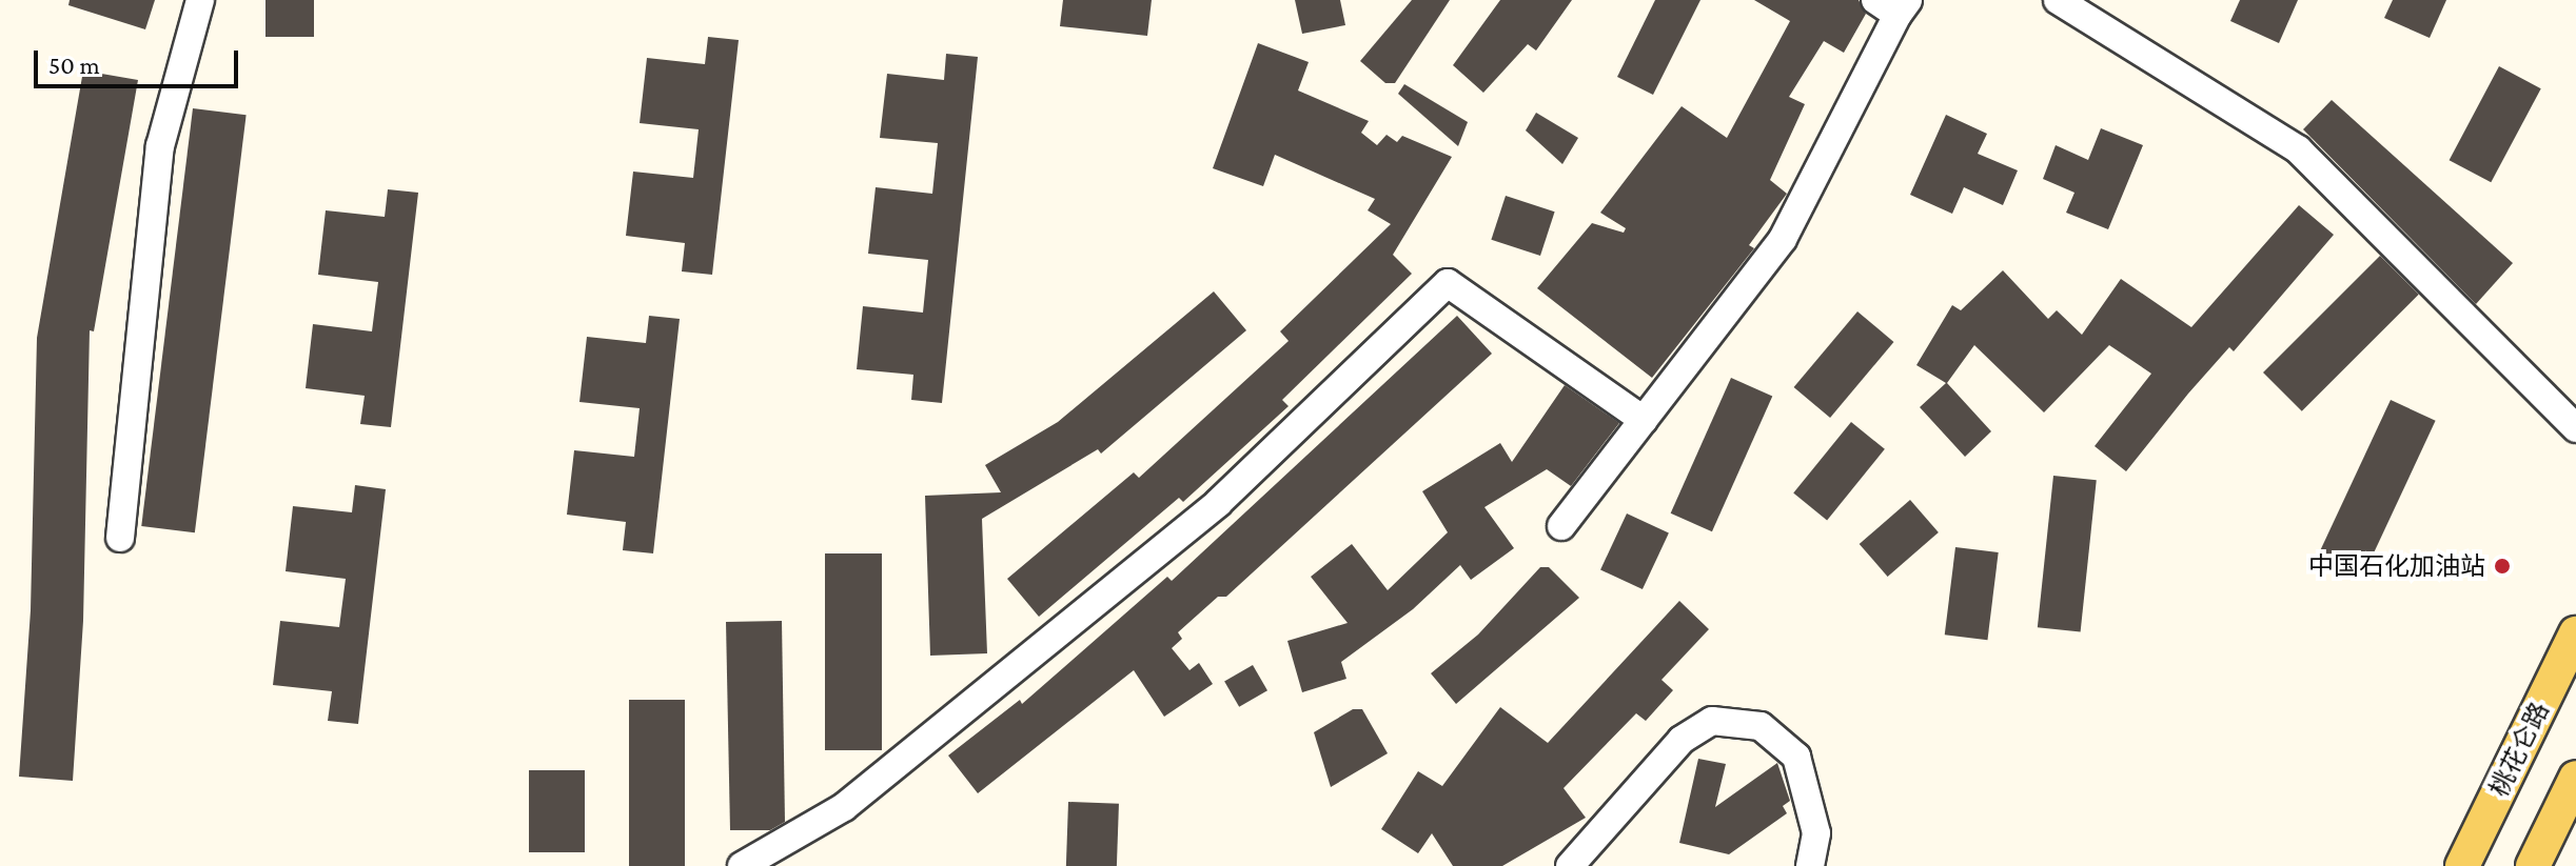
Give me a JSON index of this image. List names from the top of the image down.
{
  "streets": {
    "main road": ["桃花仑路"]
  },
  "places": ["中国石化加油站"],
  "scale_bar": "50 m"
}
